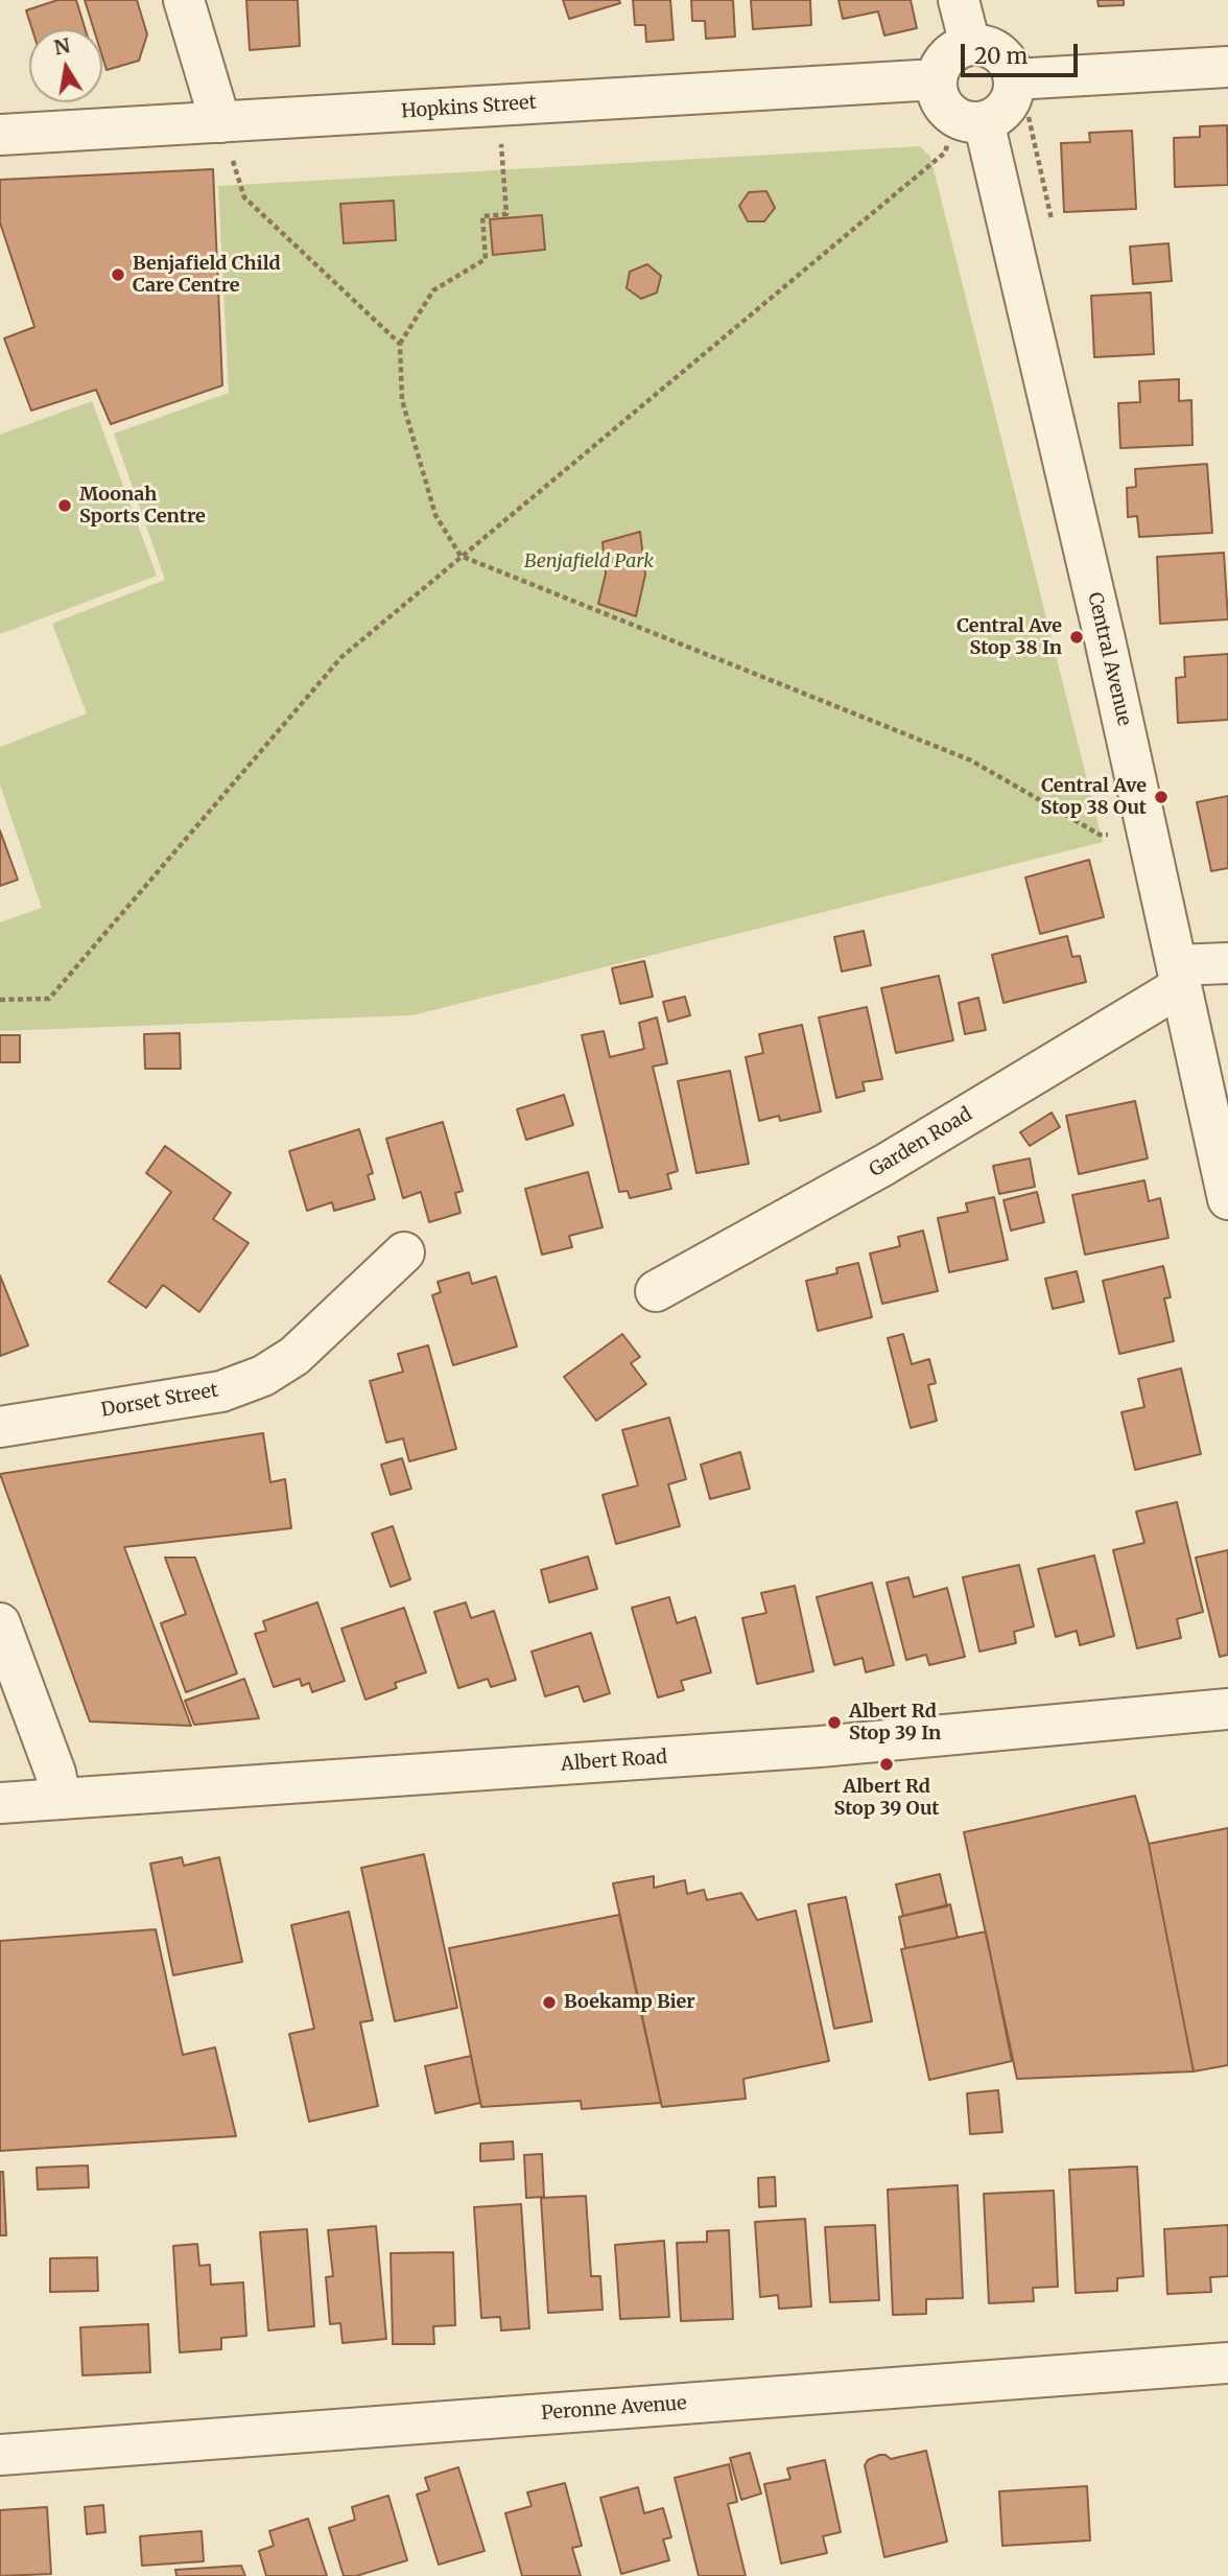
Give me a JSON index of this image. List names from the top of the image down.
{
  "streets": {
    "street": [
      "Hopkins Street",
      "Central Avenue",
      "Garden Road",
      "Dorset Street",
      "Albert Road",
      "Peronne Avenue"
    ]
  },
  "crossings": [
    ["Hopkins Street", "Central Avenue"],
    ["Central Avenue", "Garden Road"]
  ],
  "parks": ["Benjafield Park"],
  "places": [
    "Benjafield Child Care Centre",
    "Moonah Sports Centre",
    "Central Ave Stop 38 In",
    "Central Ave Stop 38 Out",
    "Albert Rd Stop 39 In",
    "Albert Rd Stop 39 Out",
    "Boekamp Bier"
  ],
  "scale_bar": "20 m",
  "north": "top"
}
